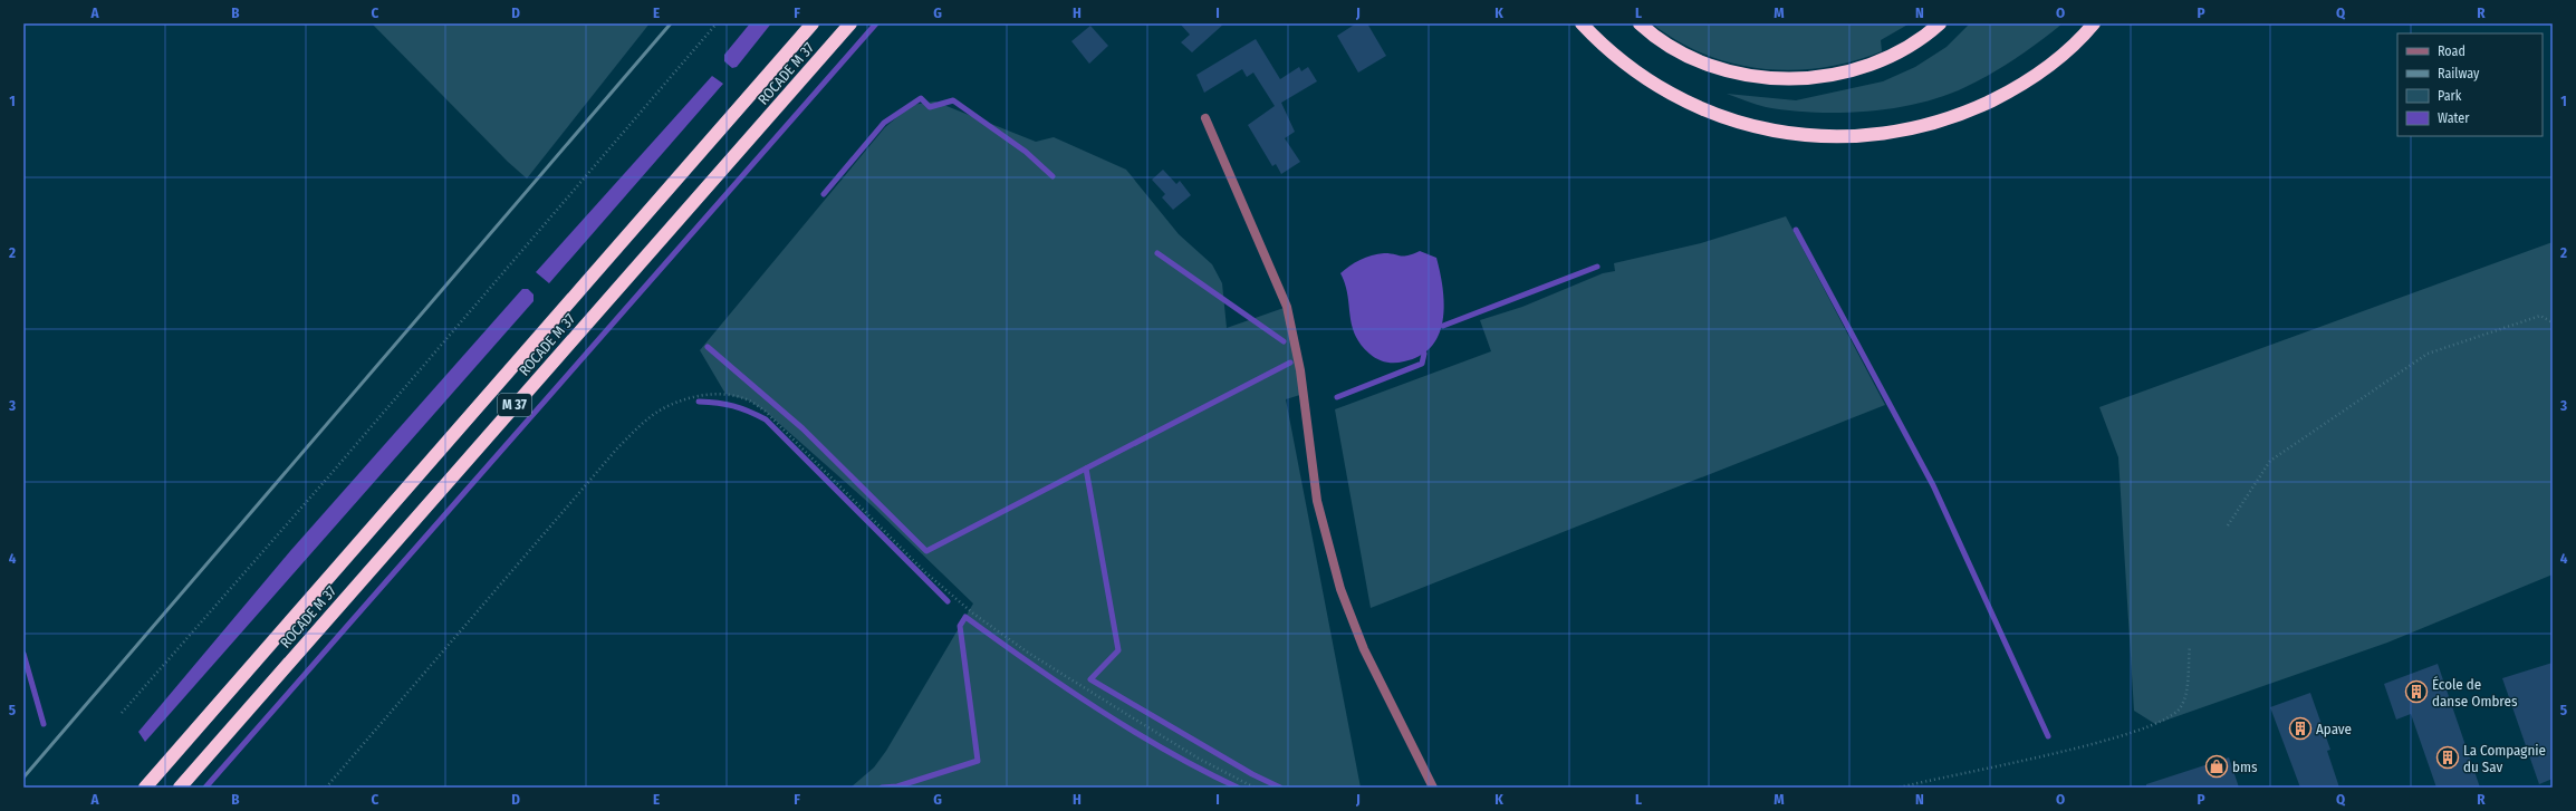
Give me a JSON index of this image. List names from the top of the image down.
{
  "streets": {
    "highway": ["ROCADE M 37", "M 37"]
  },
  "places": {
    "building": ["École de danse Ombres", "Apave", "La Compagnie du Sav"],
    "shop": ["bms"]
  },
  "legend": [
    "Road",
    "Railway",
    "Park",
    "Water"
  ],
  "grid": {
    "columns": [
      "A",
      "B",
      "C",
      "D",
      "E",
      "F",
      "G",
      "H",
      "I",
      "J",
      "K",
      "L",
      "M",
      "N",
      "O",
      "P",
      "Q",
      "R"
    ],
    "rows": [
      "1",
      "2",
      "3",
      "4",
      "5"
    ]
  }
}
